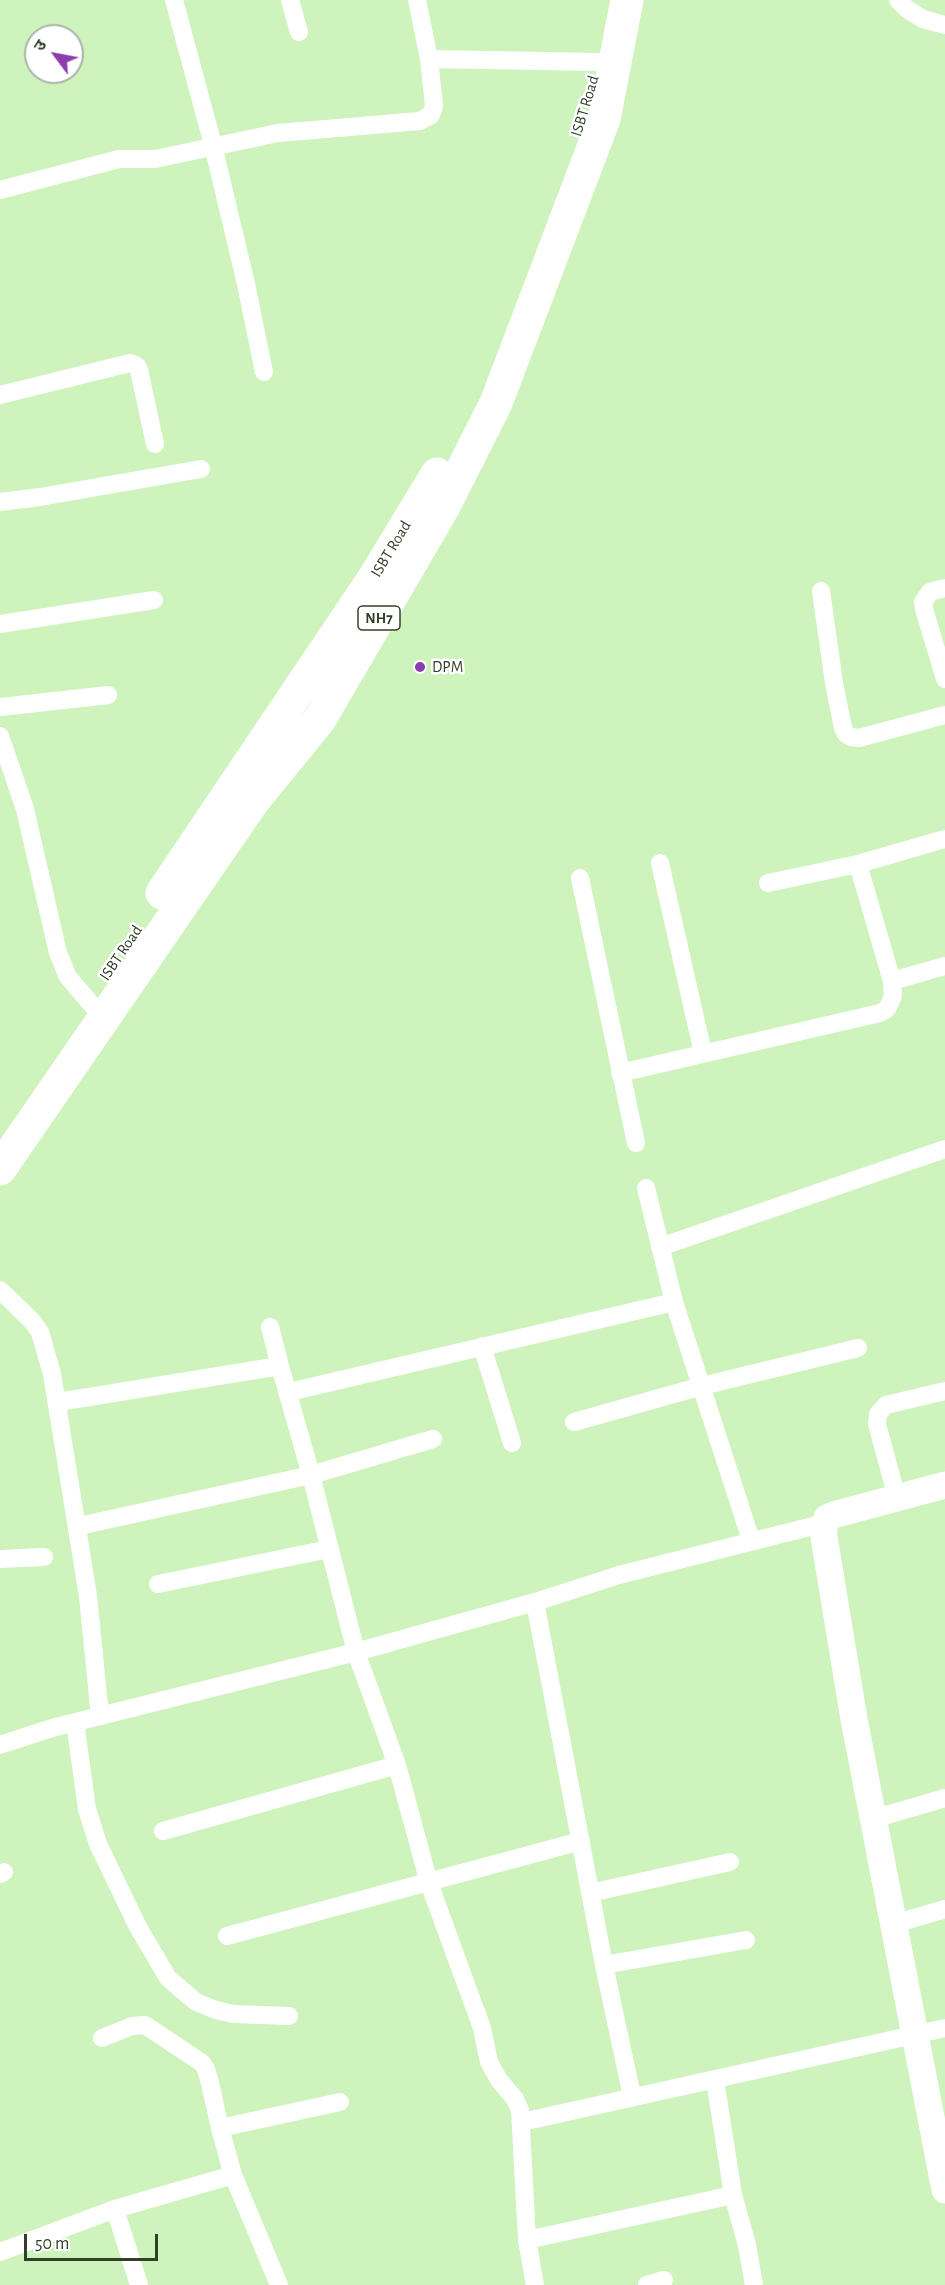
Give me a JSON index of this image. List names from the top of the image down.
{
  "streets": {
    "highway": ["ISBT Road", "NH7"]
  },
  "crossings": [
    ["ISBT Road", "NH7"]
  ],
  "places": ["DPM"],
  "scale_bar": "50 m",
  "north": "top left"
}
